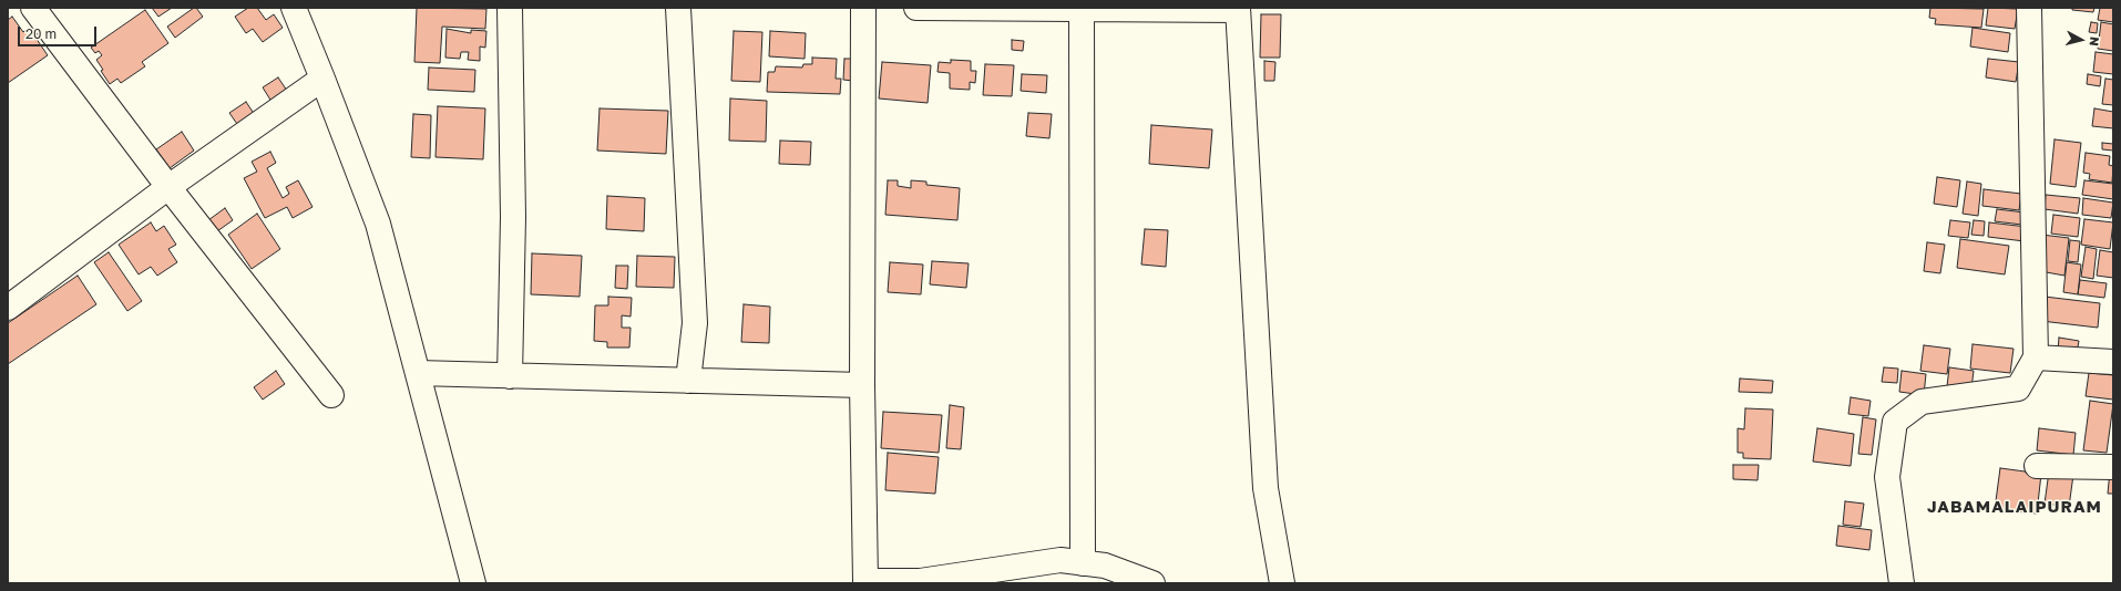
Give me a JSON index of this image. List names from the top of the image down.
{
  "districts": ["JABAMALAIPURAM"],
  "scale_bar": "20 m",
  "north": "right"
}
